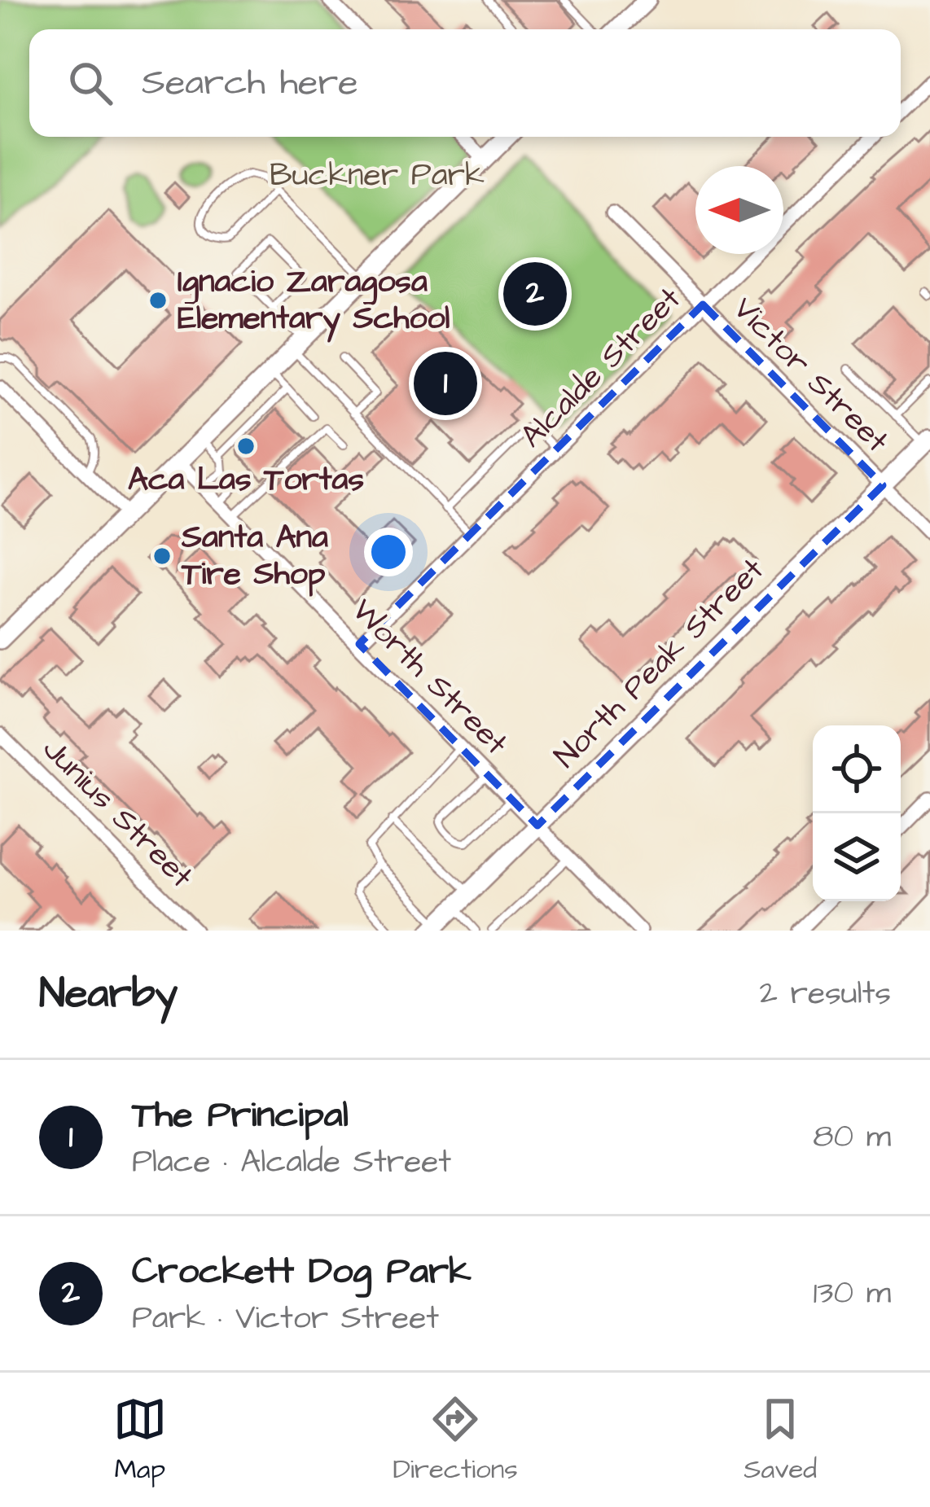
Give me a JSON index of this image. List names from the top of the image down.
{
  "streets": {
    "street": [
      "Alcalde Street",
      "Victor Street",
      "North Peak Street",
      "Worth Street",
      "Junius Street"
    ]
  },
  "crossings": [
    ["Alcalde Street", "Victor Street"],
    ["Alcalde Street", "Worth Street"],
    ["Victor Street", "North Peak Street"],
    ["North Peak Street", "Worth Street"]
  ],
  "parks": ["Buckner Park"],
  "places": ["Ignacio Zaragosa Elementary School", "Aca Las Tortas", "Santa Ana Tire Shop"],
  "north": "left",
  "page": {
    "search": "Search here",
    "pins": ["2", "1"],
    "heading": ["Nearby", "2 results"],
    "list": [
      {
        "mark": "1",
        "name": "The Principal",
        "note": "Place · Alcalde Street",
        "value": "80 m"
      },
      {
        "mark": "2",
        "name": "Crockett Dog Park",
        "note": "Park · Victor Street",
        "value": "130 m"
      }
    ],
    "nav": ["Map", "Directions", "Saved"]
  }
}
